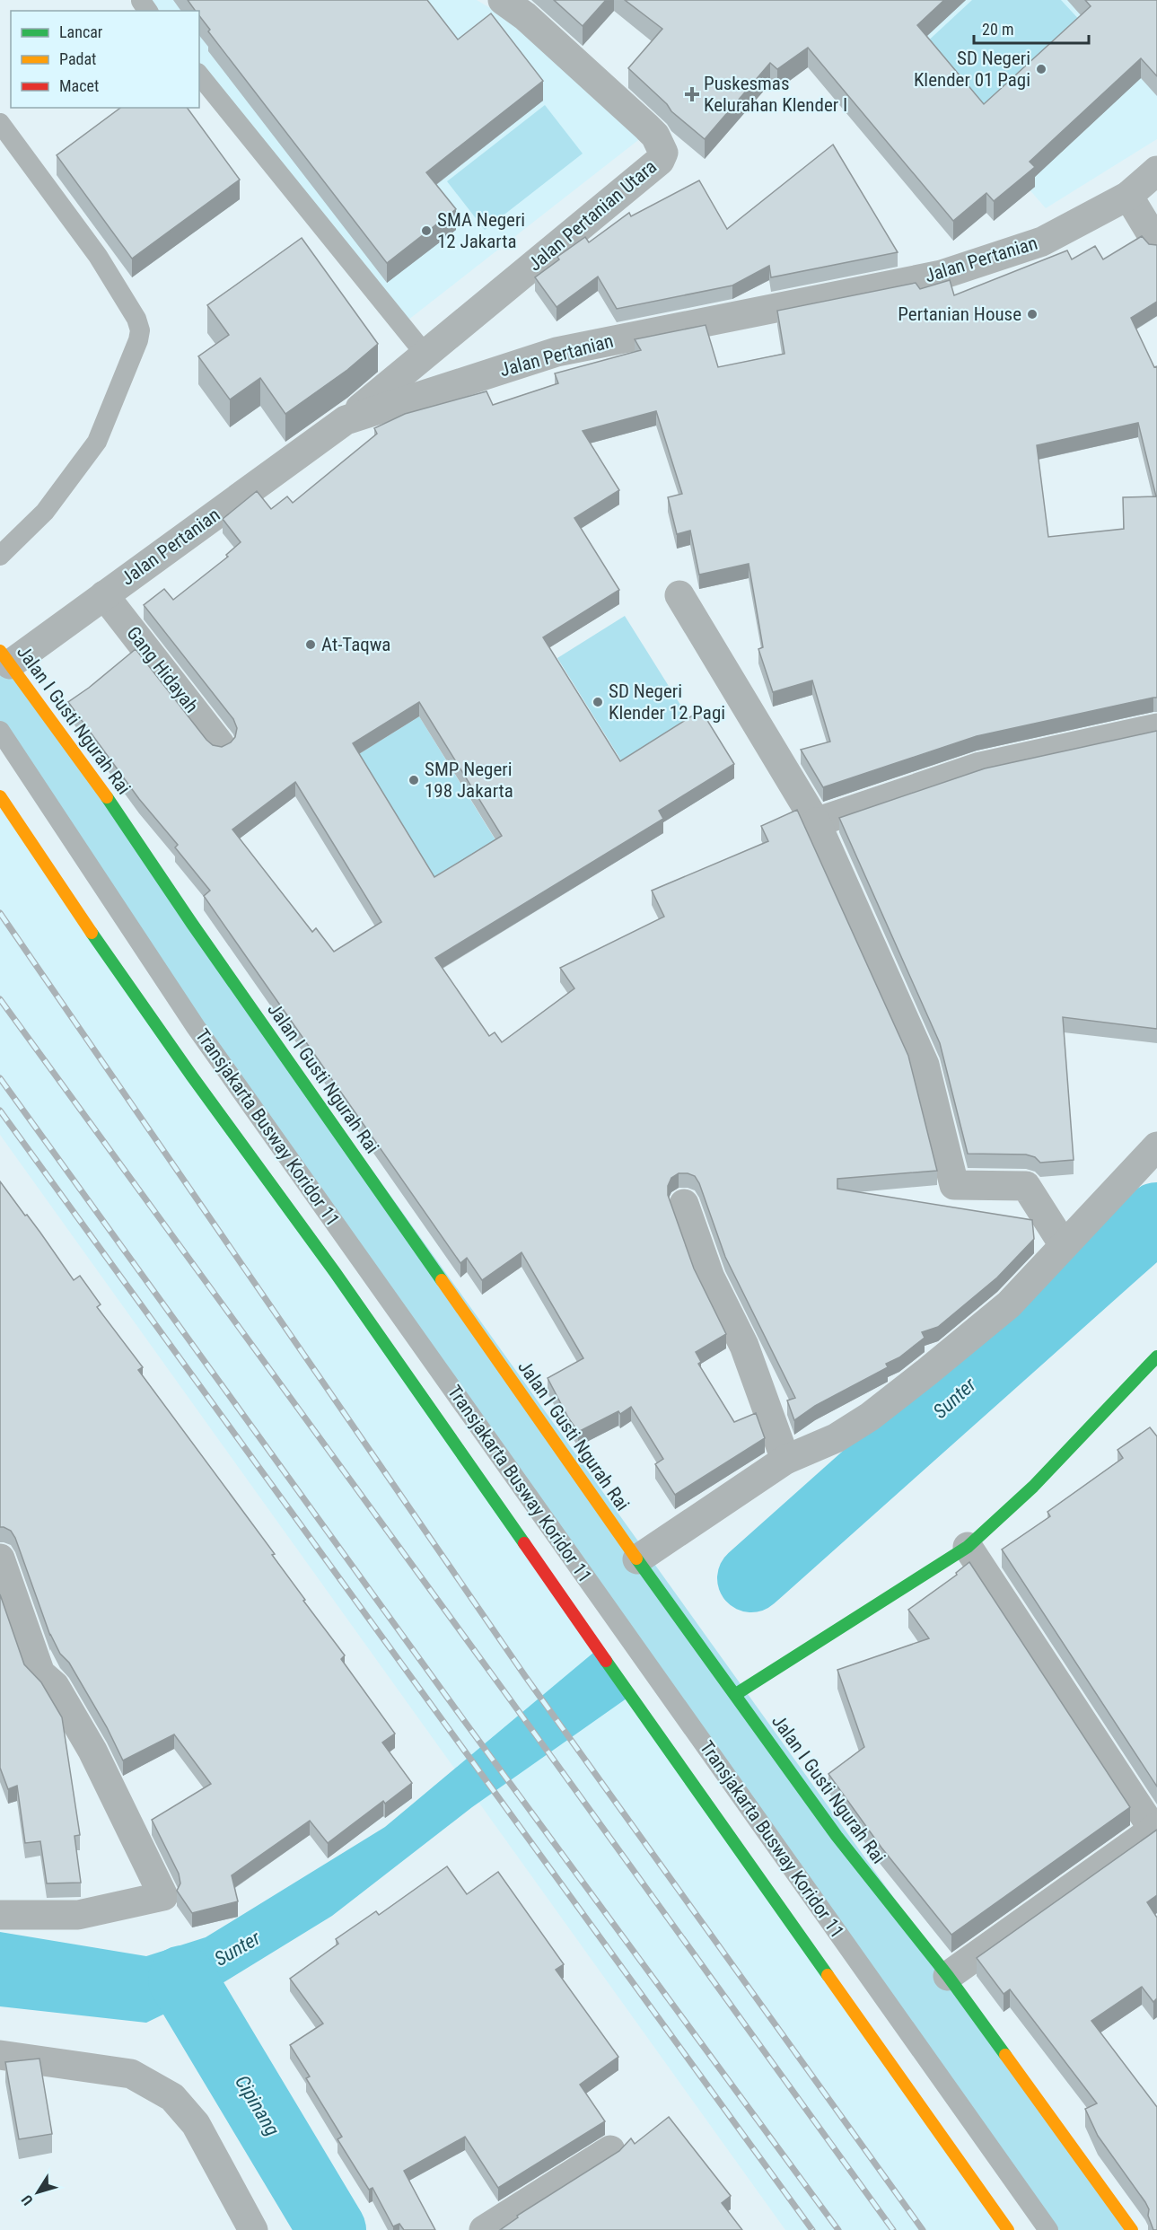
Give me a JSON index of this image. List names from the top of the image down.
{
  "streets": {
    "main road": ["Jalan I Gusti Ngurah Rai"],
    "street": ["Jalan Pertanian Utara", "Jalan Pertanian", "Gang Hidayah"],
    "lane": ["Transjakarta Busway Koridor 11"]
  },
  "crossings": [
    ["Jalan Pertanian Utara", "Jalan Pertanian"],
    ["Jalan Pertanian", "Gang Hidayah"],
    ["Jalan Pertanian", "Jalan I Gusti Ngurah Rai"]
  ],
  "water": ["Sunter", "Cipinang"],
  "places": {
    "other": [
      "SD Negeri Klender 01 Pagi",
      "SMA Negeri 12 Jakarta",
      "Pertanian House",
      "At-Taqwa",
      "SD Negeri Klender 12 Pagi",
      "SMP Negeri 198 Jakarta"
    ],
    "health": ["Puskesmas Kelurahan Klender I"]
  },
  "legend": ["Lancar", "Padat", "Macet"],
  "scale_bar": "20 m",
  "north": "bottom left"
}
